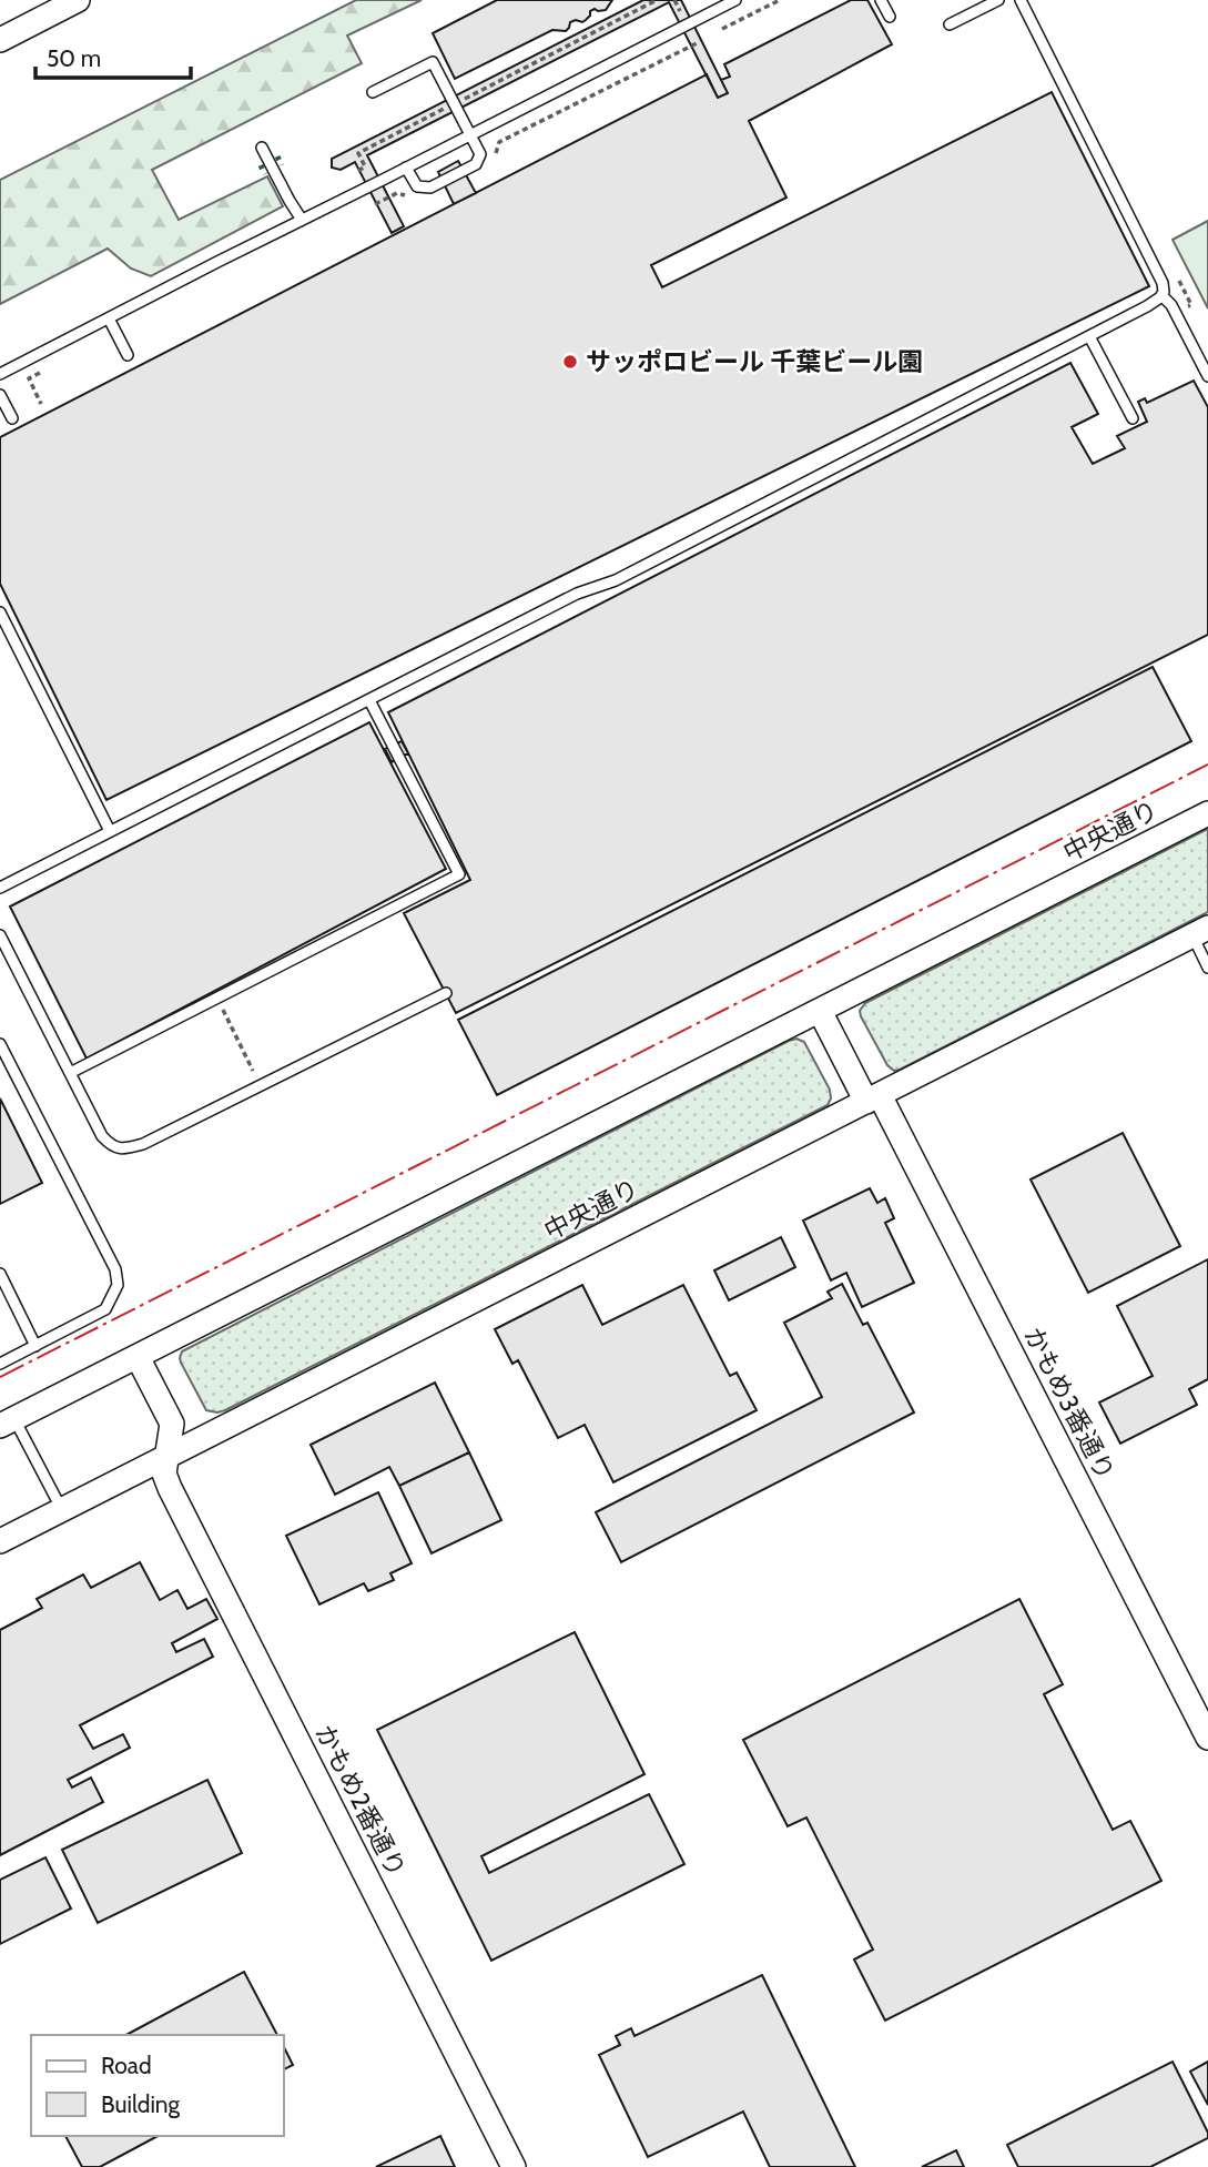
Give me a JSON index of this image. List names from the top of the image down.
{
  "streets": {
    "street": ["中央通り", "かもめ3番通り", "かもめ2番通り"]
  },
  "crossings": [
    ["中央通り", "かもめ3番通り"],
    ["中央通り", "かもめ2番通り"]
  ],
  "places": ["サッポロビール 千葉ビール園"],
  "legend": ["Road", "Building"],
  "scale_bar": "50 m"
}
